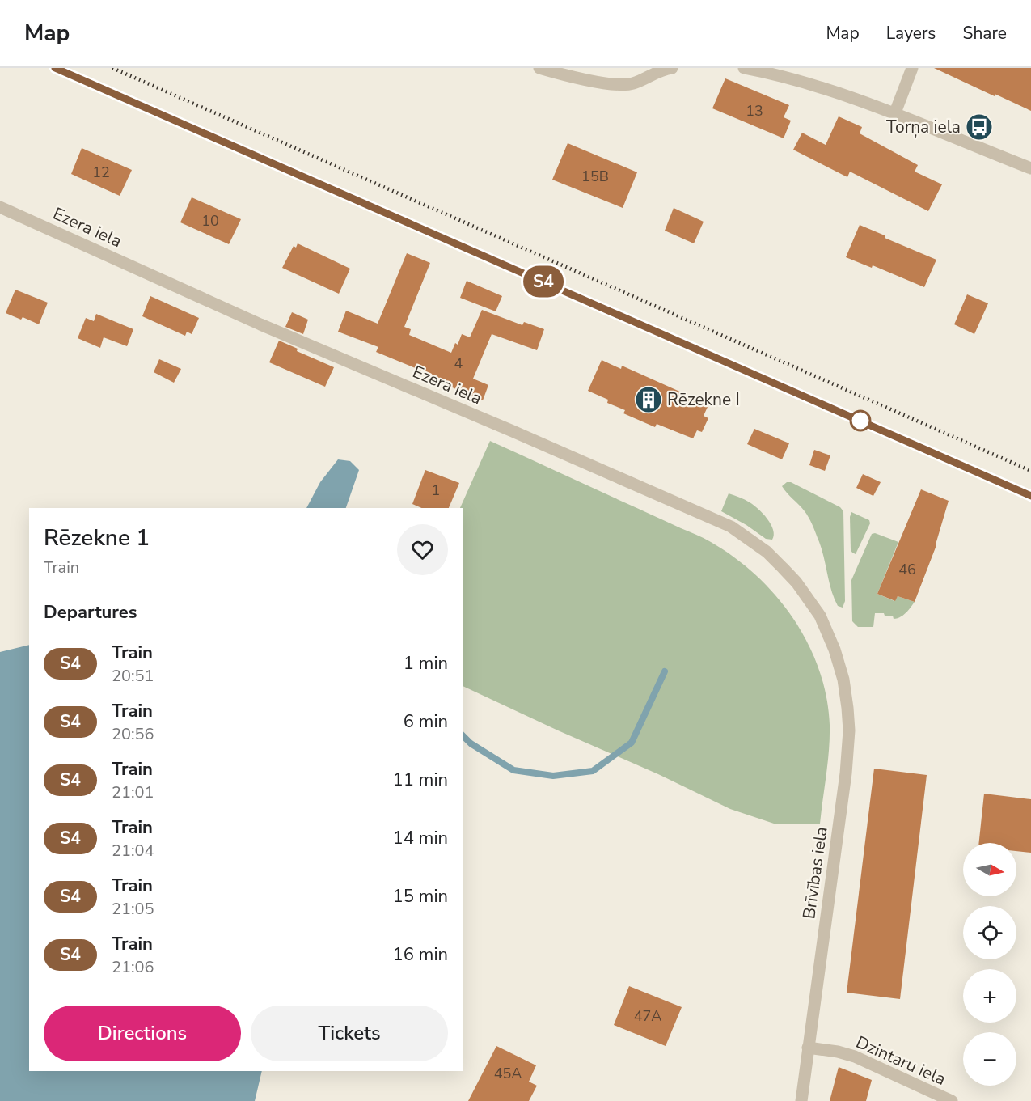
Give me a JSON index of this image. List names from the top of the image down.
{
  "streets": {
    "street": ["Ezera iela", "Brīvības iela", "Dzintaru iela"]
  },
  "crossings": [
    ["Ezera iela", "Brīvības iela"],
    ["Brīvības iela", "Dzintaru iela"]
  ],
  "places": {
    "bus stop": ["Torņa iela"],
    "building": ["Rēzekne I"]
  },
  "house_numbers": [
    "13",
    "12",
    "15B",
    "10",
    "4",
    "1",
    "46",
    "47A",
    "45A"
  ],
  "north": "right",
  "page": {
    "header": "Map",
    "nav": ["Map", "Layers", "Share"],
    "on_map": "S4",
    "heading": [
      ["Rēzekne 1", "Train"],
      "Departures"
    ],
    "list": [
      {
        "mark": "S4",
        "name": "Train",
        "note": "20:51",
        "value": "1 min"
      },
      {
        "mark": "S4",
        "name": "Train",
        "note": "20:56",
        "value": "6 min"
      },
      {
        "mark": "S4",
        "name": "Train",
        "note": "21:01",
        "value": "11 min"
      },
      {
        "mark": "S4",
        "name": "Train",
        "note": "21:04",
        "value": "14 min"
      },
      {
        "mark": "S4",
        "name": "Train",
        "note": "21:05",
        "value": "15 min"
      },
      {
        "mark": "S4",
        "name": "Train",
        "note": "21:06",
        "value": "16 min"
      }
    ],
    "map_buttons": ["+", "−"],
    "buttons": ["Directions", "Tickets"]
  }
}
